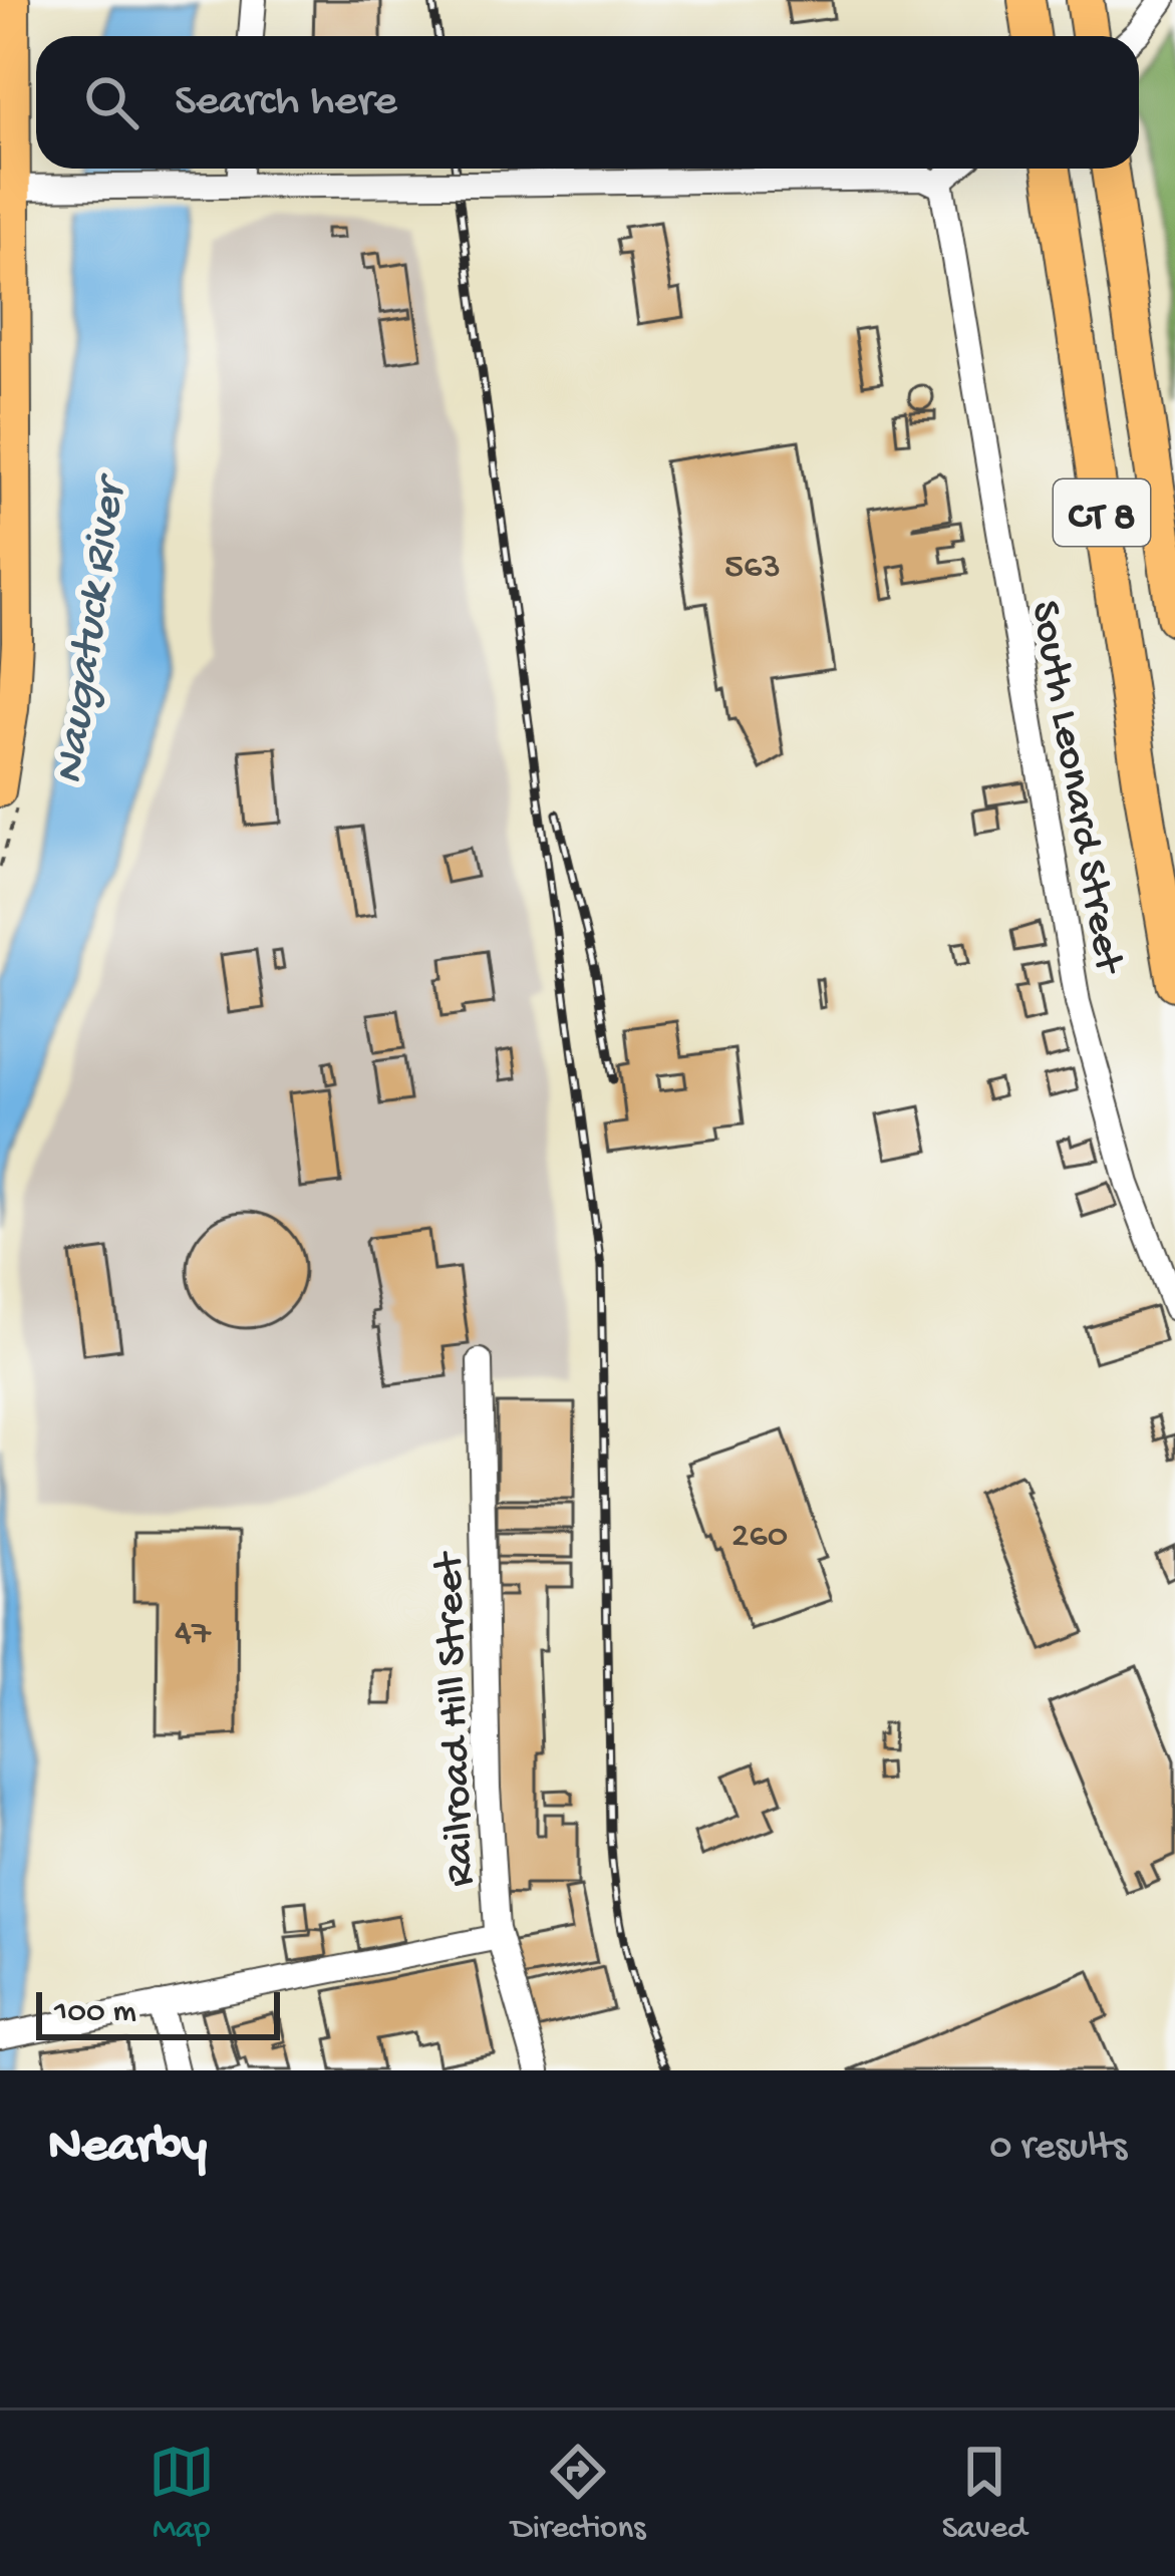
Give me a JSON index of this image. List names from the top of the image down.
{
  "streets": {
    "highway": ["CT 8"],
    "street": ["South Leonard Street", "Railroad Hill Street"]
  },
  "water": ["Naugatuck River"],
  "house_numbers": ["563", "260", "47"],
  "scale_bar": "100 m",
  "page": {
    "search": "Search here",
    "scale": "100 m",
    "heading": ["Nearby", "0 results"],
    "nav": ["Map", "Directions", "Saved"]
  }
}
